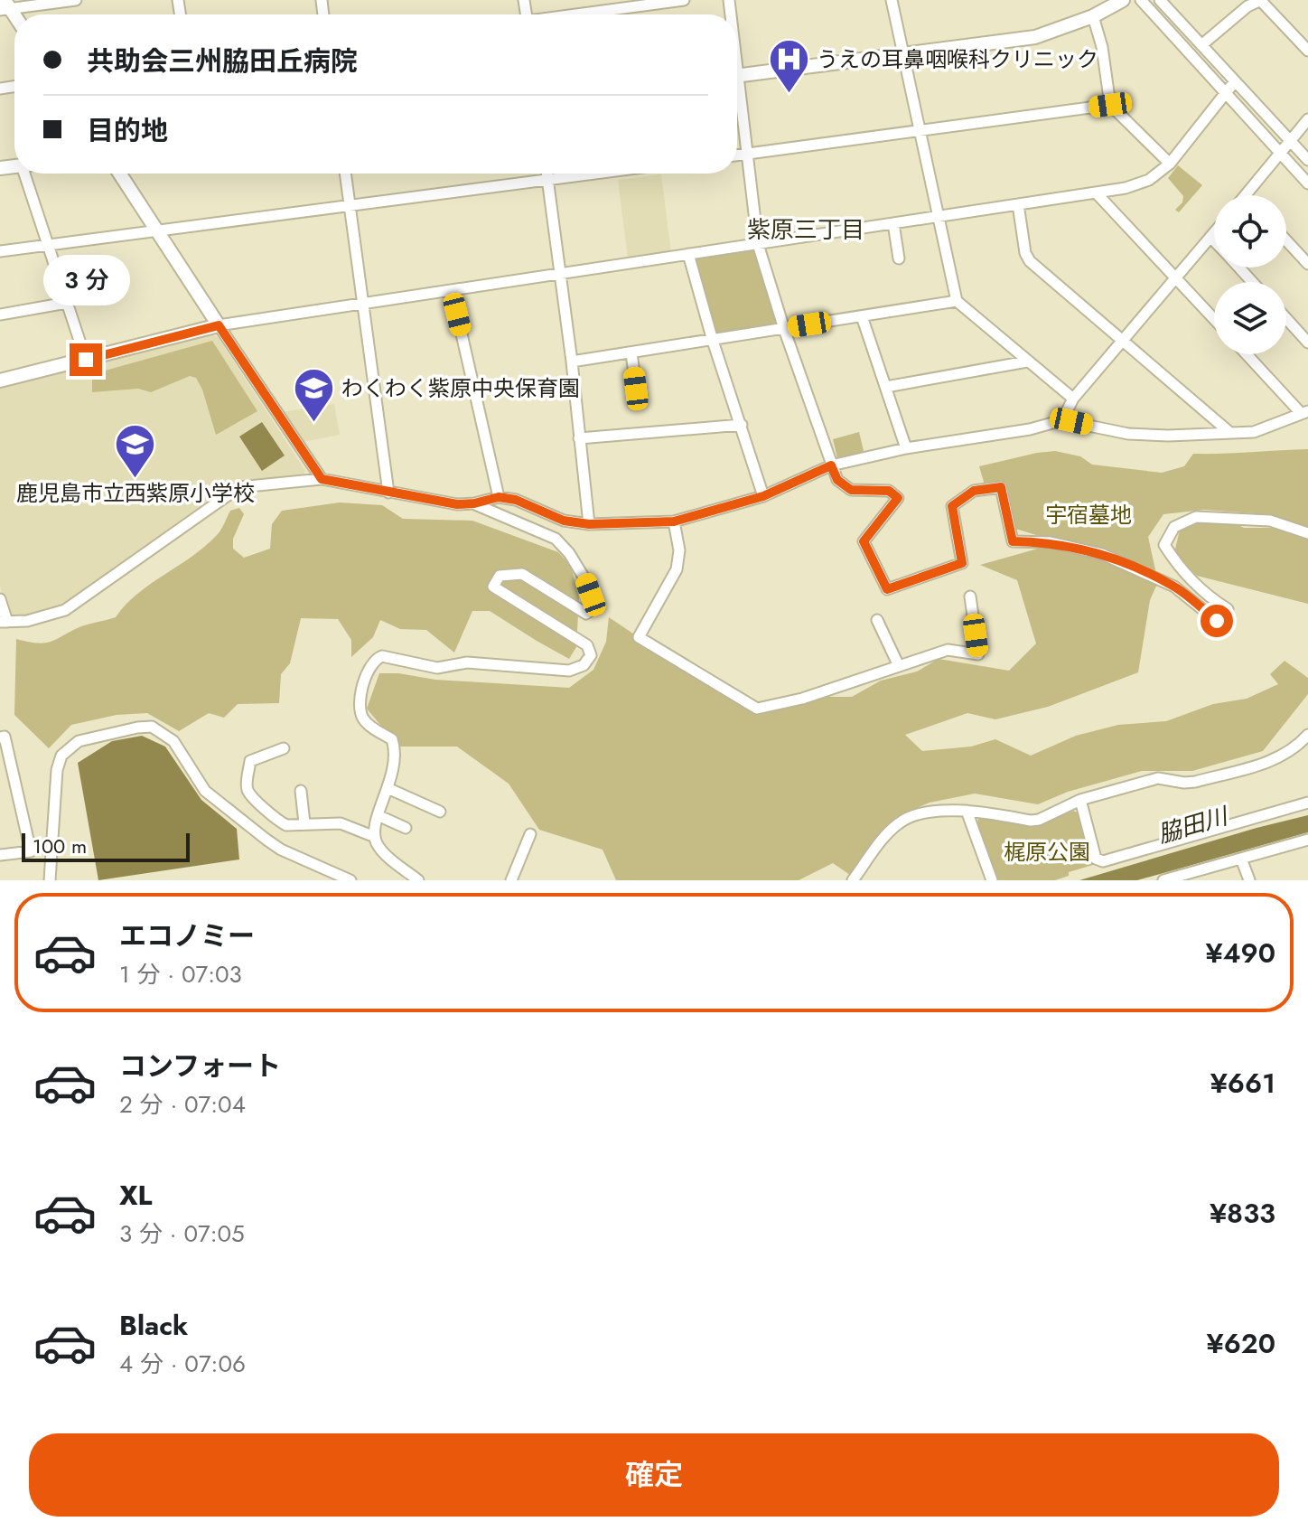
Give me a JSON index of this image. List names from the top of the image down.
{
  "districts": ["紫原三丁目"],
  "water": ["脇田川"],
  "parks": ["宇宿墓地", "梶原公園"],
  "places": {
    "hospital": ["うえの耳鼻咽喉科クリニック"],
    "school or university": ["わくわく紫原中央保育園", "鹿児島市立西紫原小学校"]
  },
  "scale_bar": "100 m",
  "page": {
    "banner": ["共助会三州脇田丘病院", "目的地"],
    "bubble": "3 分",
    "scale": "100 m",
    "list": [
      {
        "name": "エコノミー",
        "note": "1 分 · 07:03",
        "value": "¥490"
      },
      {
        "name": "コンフォート",
        "note": "2 分 · 07:04",
        "value": "¥661"
      },
      {
        "name": "XL",
        "note": "3 分 · 07:05",
        "value": "¥833"
      },
      {
        "name": "Black",
        "note": "4 分 · 07:06",
        "value": "¥620"
      }
    ],
    "buttons": "確定"
  }
}
